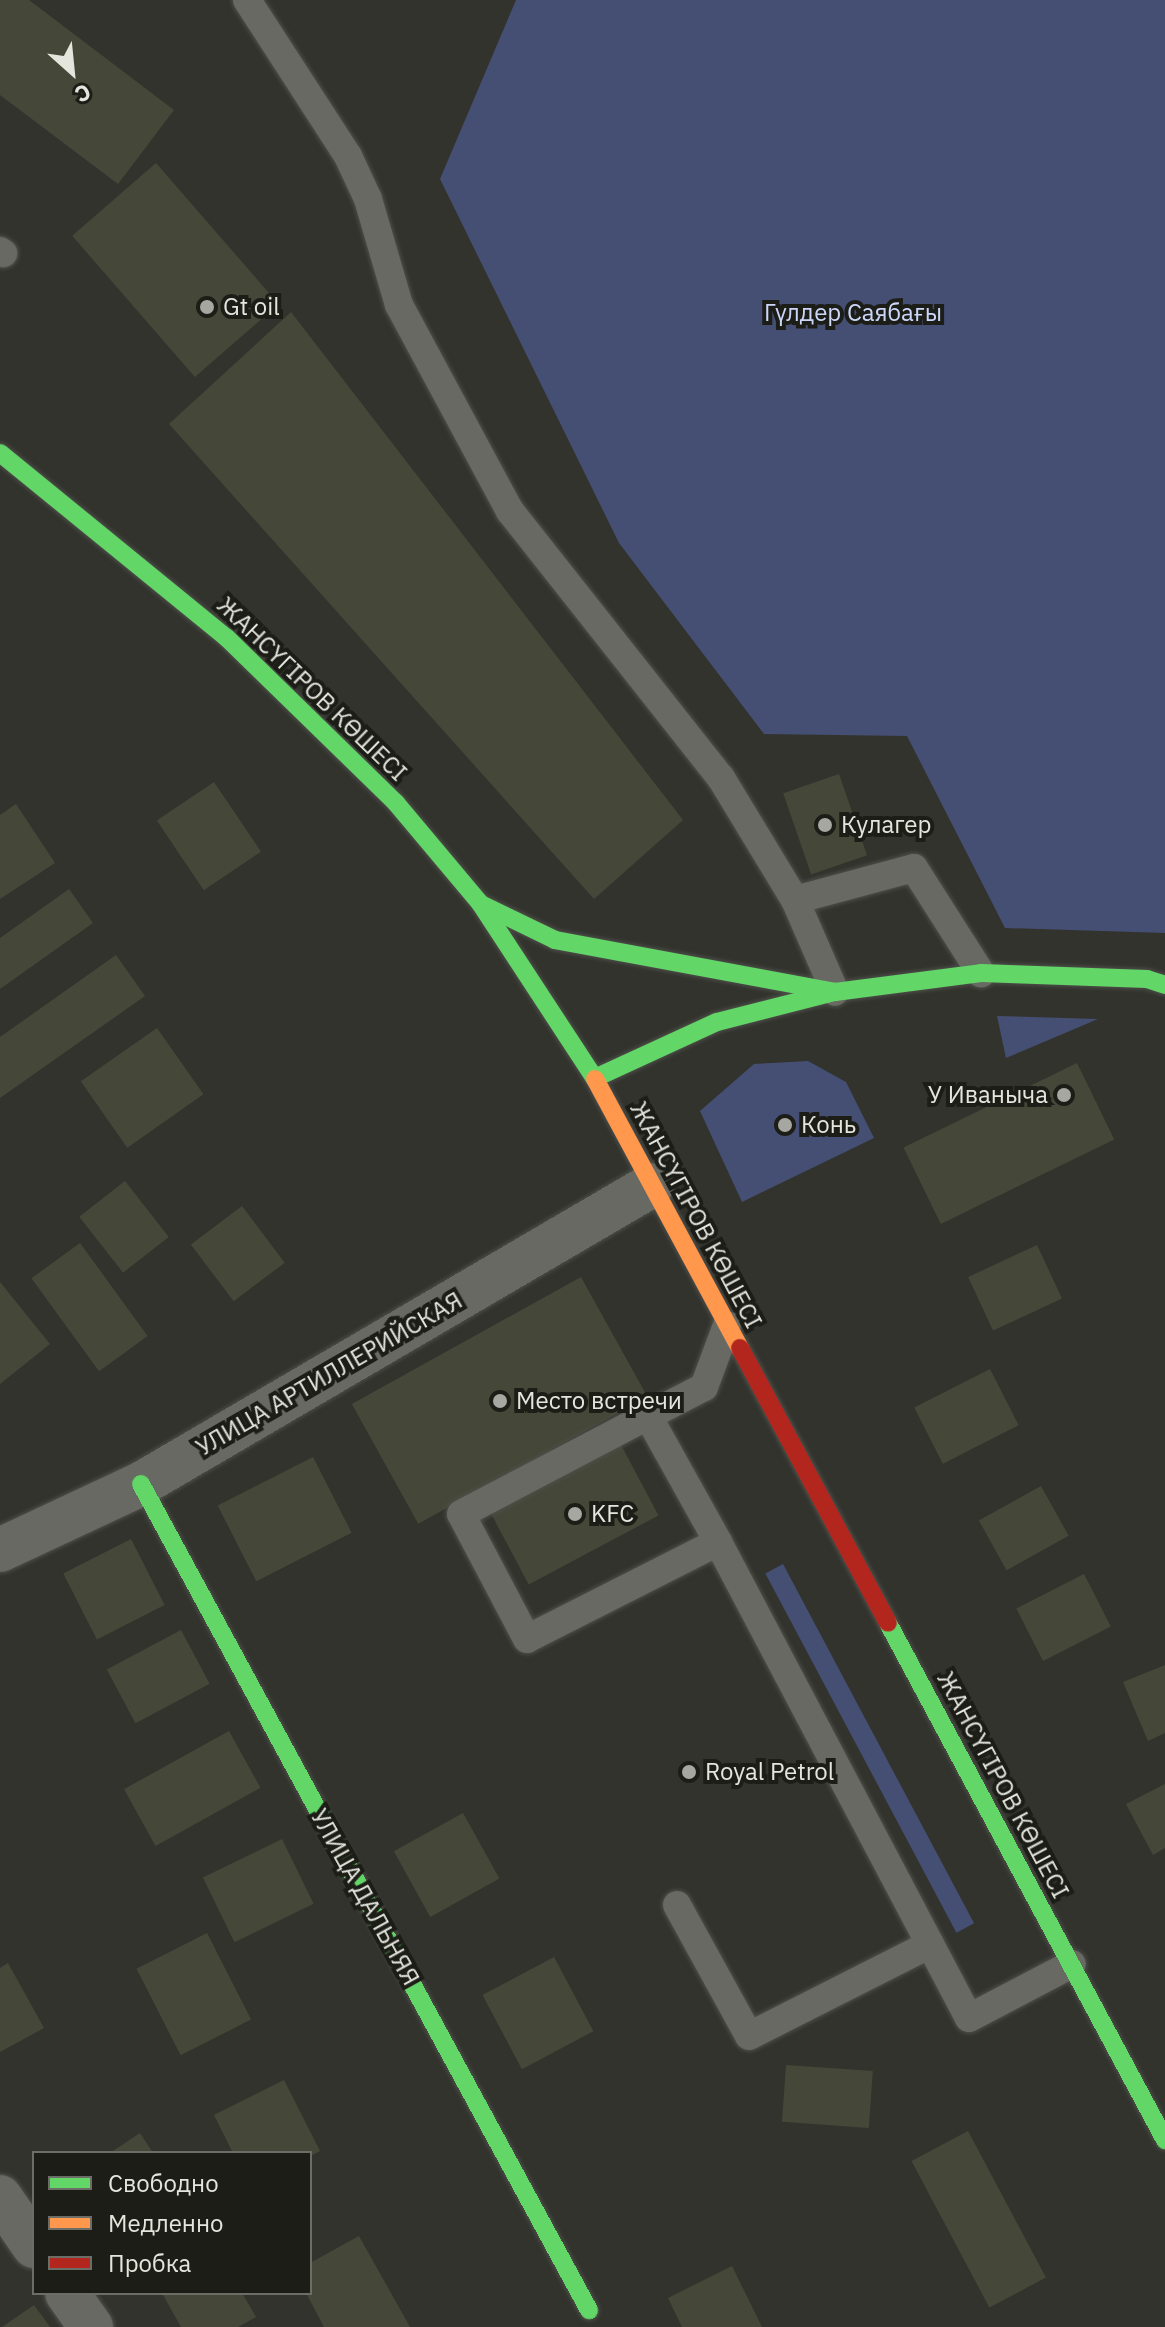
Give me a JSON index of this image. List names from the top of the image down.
{
  "streets": {
    "main road": ["ЖАНСҮГІРОВ КӨШЕСІ", "УЛИЦА ДАЛЬНЯЯ"],
    "street": ["УЛИЦА АРТИЛЛЕРИЙСКАЯ"]
  },
  "crossings": [
    ["ЖАНСҮГІРОВ КӨШЕСІ", "УЛИЦА АРТИЛЛЕРИЙСКАЯ"],
    ["УЛИЦА АРТИЛЛЕРИЙСКАЯ", "УЛИЦА ДАЛЬНЯЯ"]
  ],
  "parks": ["Гүлдер Саябағы"],
  "places": [
    "Gt oil",
    "Кулагер",
    "У Иваныча",
    "Конь",
    "Место встречи",
    "KFC",
    "Royal Petrol"
  ],
  "legend": ["Свободно", "Медленно", "Пробка"],
  "north": "bottom right"
}
